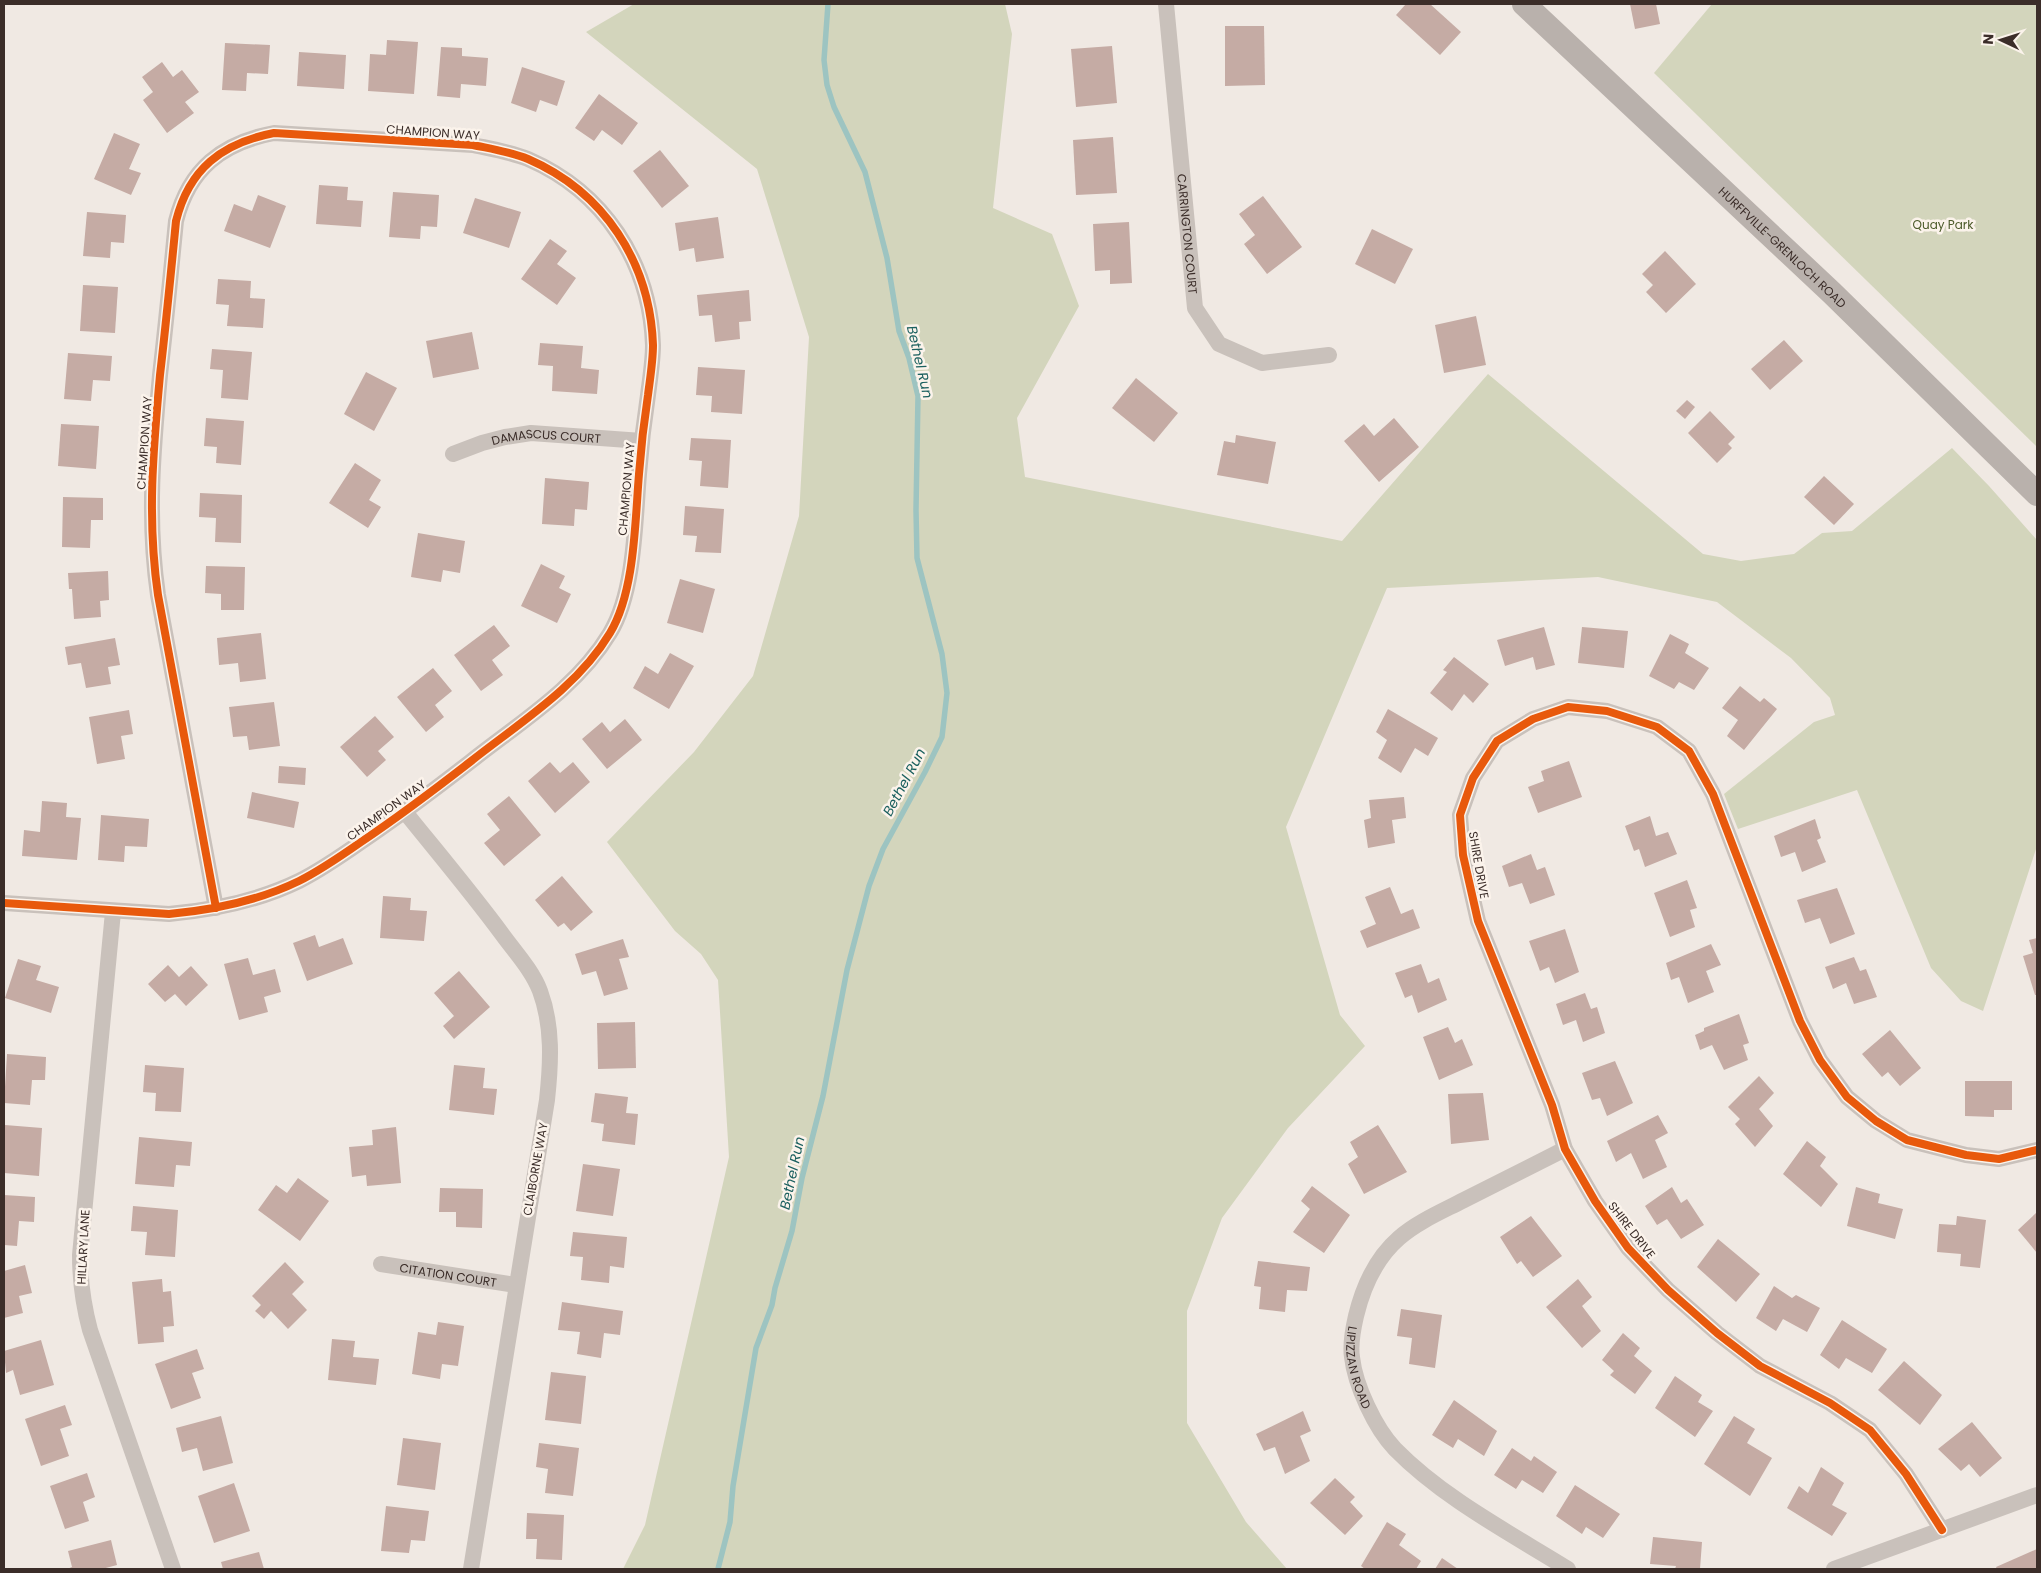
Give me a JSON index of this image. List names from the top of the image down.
{
  "streets": {
    "main road": ["HURFFVILLE-GRENLOCH ROAD"],
    "street": [
      "CHAMPION WAY",
      "CARRINGTON COURT",
      "DAMASCUS COURT",
      "SHIRE DRIVE",
      "CLAIBORNE WAY",
      "HILLARY LANE",
      "CITATION COURT",
      "LIPIZZAN ROAD"
    ]
  },
  "crossings": [
    ["CHAMPION WAY", "DAMASCUS COURT"],
    ["CHAMPION WAY", "CLAIBORNE WAY"],
    ["CHAMPION WAY", "HILLARY LANE"],
    ["SHIRE DRIVE", "LIPIZZAN ROAD"],
    ["CLAIBORNE WAY", "CITATION COURT"]
  ],
  "water": ["Bethel Run"],
  "parks": ["Quay Park"],
  "north": "left"
}
